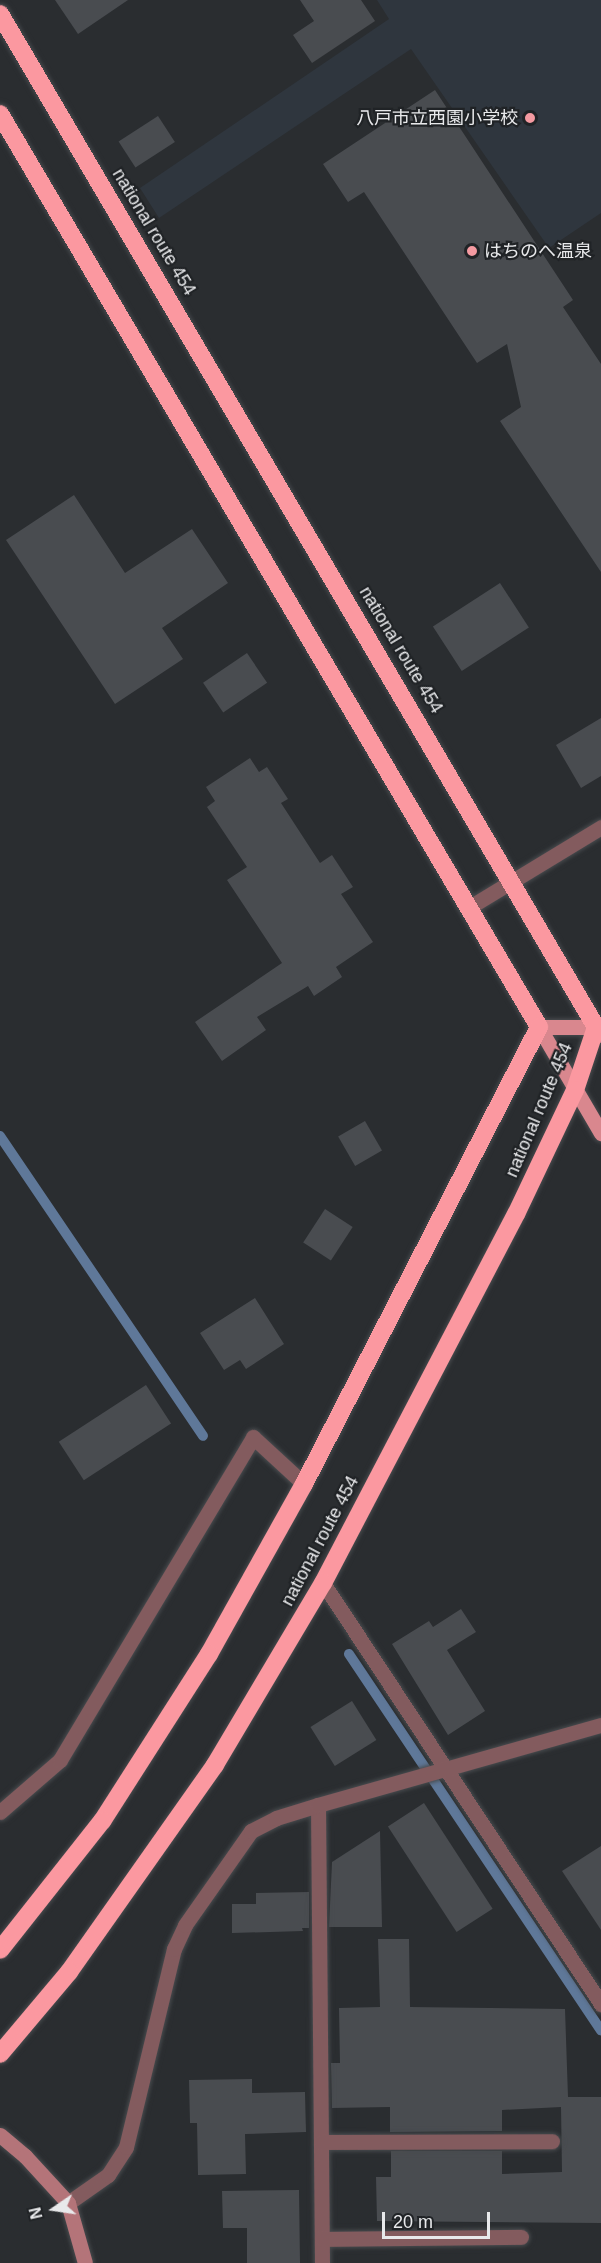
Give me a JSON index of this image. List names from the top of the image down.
{
  "streets": {
    "highway": ["national route 454"]
  },
  "places": ["八戸市立西園小学校", "はちのへ温泉"],
  "scale_bar": "20 m",
  "north": "left"
}
